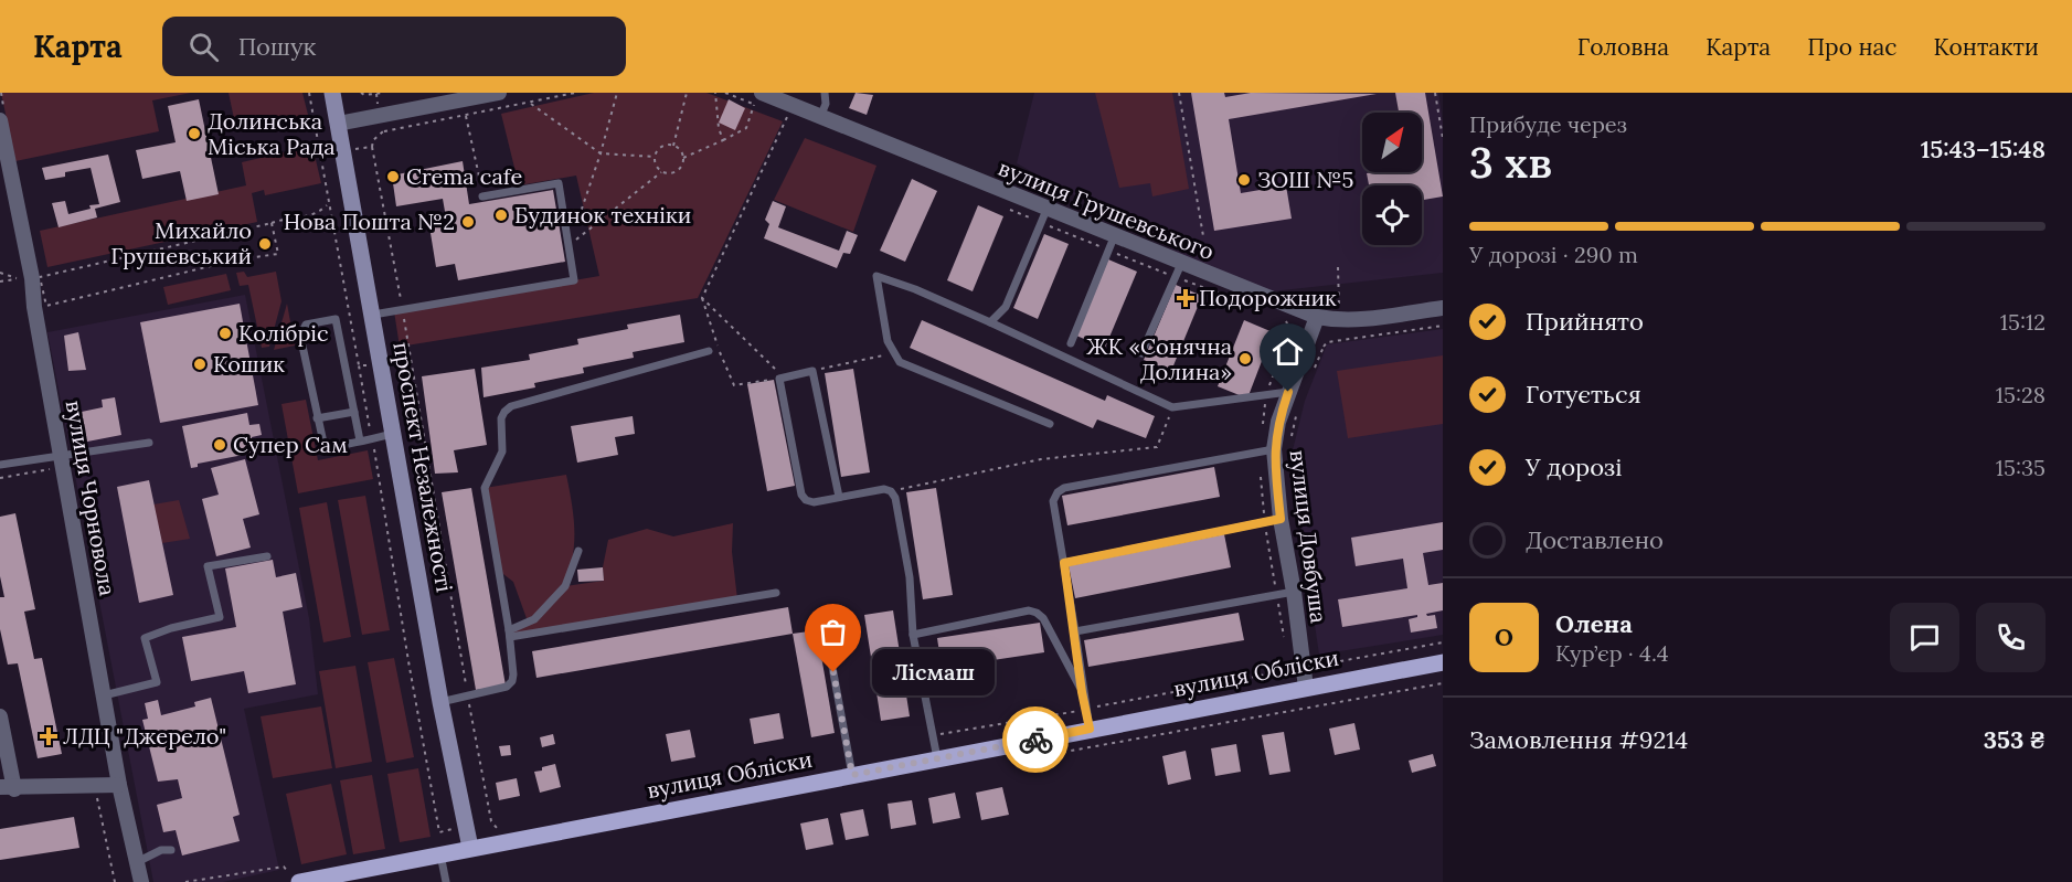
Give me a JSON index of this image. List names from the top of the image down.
{
  "streets": {
    "main road": ["проспект Незалежності", "вулиця Обліски"],
    "street": ["вулиця Грушевського", "вулиця Чорновола", "вулиця Довбуша"]
  },
  "crossings": [
    ["вулиця Грушевського", "вулиця Довбуша"],
    ["проспект Незалежності", "вулиця Обліски"],
    ["вулиця Довбуша", "вулиця Обліски"]
  ],
  "places": {
    "other": [
      "Долинська Міська Рада",
      "Crema cafe",
      "ЗОШ №5",
      "Будинок техніки",
      "Нова Пошта №2",
      "Михайло Грушевський",
      "Колібріс",
      "ЖК «Сонячна Долина»",
      "Кошик",
      "Супер Сам",
      "Лісмаш"
    ],
    "health": ["Подорожник", "ЛДЦ \"Джерело\""]
  },
  "north": "top right",
  "page": {
    "header": "Карта",
    "search": "Пошук",
    "nav": [
      "Головна",
      "Карта",
      "Про нас",
      "Контакти"
    ],
    "heading": ["3 хв", "Прибуде через", "15:43–15:48"],
    "panel": [
      "Олена",
      "Кур’єр · 4.4",
      "Замовлення #9214",
      "353 ₴"
    ],
    "bar": "У дорозі · 290 m",
    "list": [
      ["Прийнято", "15:12"],
      ["Готується", "15:28"],
      ["У дорозі", "15:35"],
      "Доставлено"
    ],
    "round": "О",
    "bubble": "Лісмаш"
  }
}
